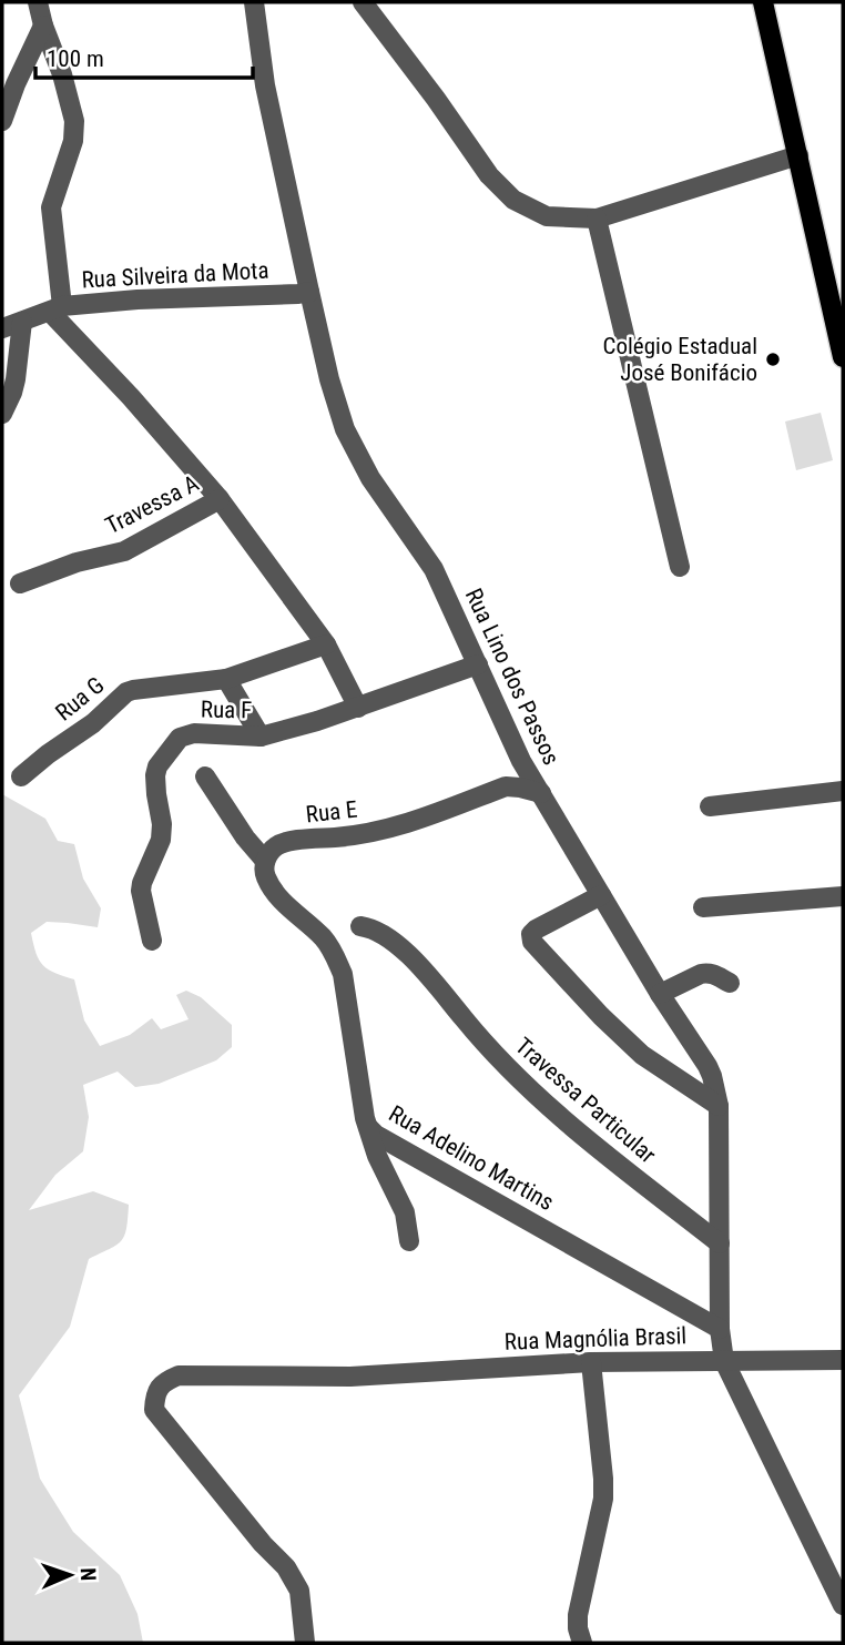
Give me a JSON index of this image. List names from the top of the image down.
{
  "streets": {
    "street": [
      "Rua Silveira da Mota",
      "Travessa A",
      "Rua Lino dos Passos",
      "Rua G",
      "Rua F",
      "Rua E",
      "Travessa Particular",
      "Rua Adelino Martins",
      "Rua Magnólia Brasil"
    ]
  },
  "crossings": [
    ["Rua Silveira da Mota", "Rua Lino dos Passos"],
    ["Rua Lino dos Passos", "Rua F"],
    ["Rua Lino dos Passos", "Travessa Particular"],
    ["Rua Lino dos Passos", "Rua Adelino Martins"],
    ["Rua Lino dos Passos", "Rua Magnólia Brasil"],
    ["Rua E", "Rua Adelino Martins"]
  ],
  "places": ["Colégio Estadual José Bonifácio"],
  "scale_bar": "100 m",
  "north": "right"
}
